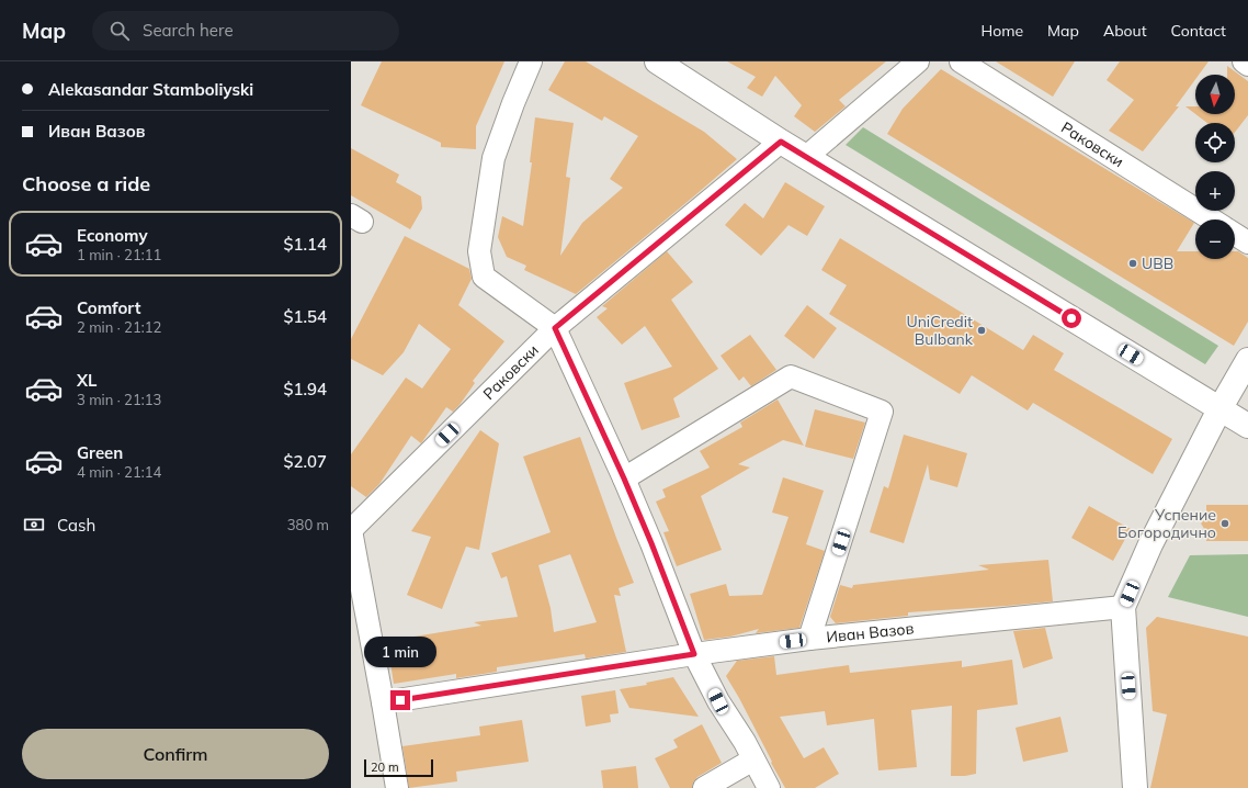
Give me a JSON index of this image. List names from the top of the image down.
{
  "streets": {
    "street": ["Раковски", "Иван Вазов"]
  },
  "places": ["UBB", "UniCredit Bulbank", "Успение Богородично"],
  "scale_bar": "20 m",
  "north": "bottom",
  "page": {
    "header": "Map",
    "search": "Search here",
    "nav": [
      "Home",
      "Map",
      "About",
      "Contact"
    ],
    "banner": ["Alekasandar Stamboliyski", "Иван Вазов"],
    "map_buttons": ["+", "−"],
    "heading": "Choose a ride",
    "list": [
      {
        "name": "Economy",
        "note": "1 min · 21:11",
        "value": "$1.14"
      },
      {
        "name": "Comfort",
        "note": "2 min · 21:12",
        "value": "$1.54"
      },
      {
        "name": "XL",
        "note": "3 min · 21:13",
        "value": "$1.94"
      },
      {
        "name": "Green",
        "note": "4 min · 21:14",
        "value": "$2.07"
      }
    ],
    "pay": ["Cash", "380 m"],
    "bubble": "1 min",
    "buttons": "Confirm",
    "scale": "20 m"
  }
}
